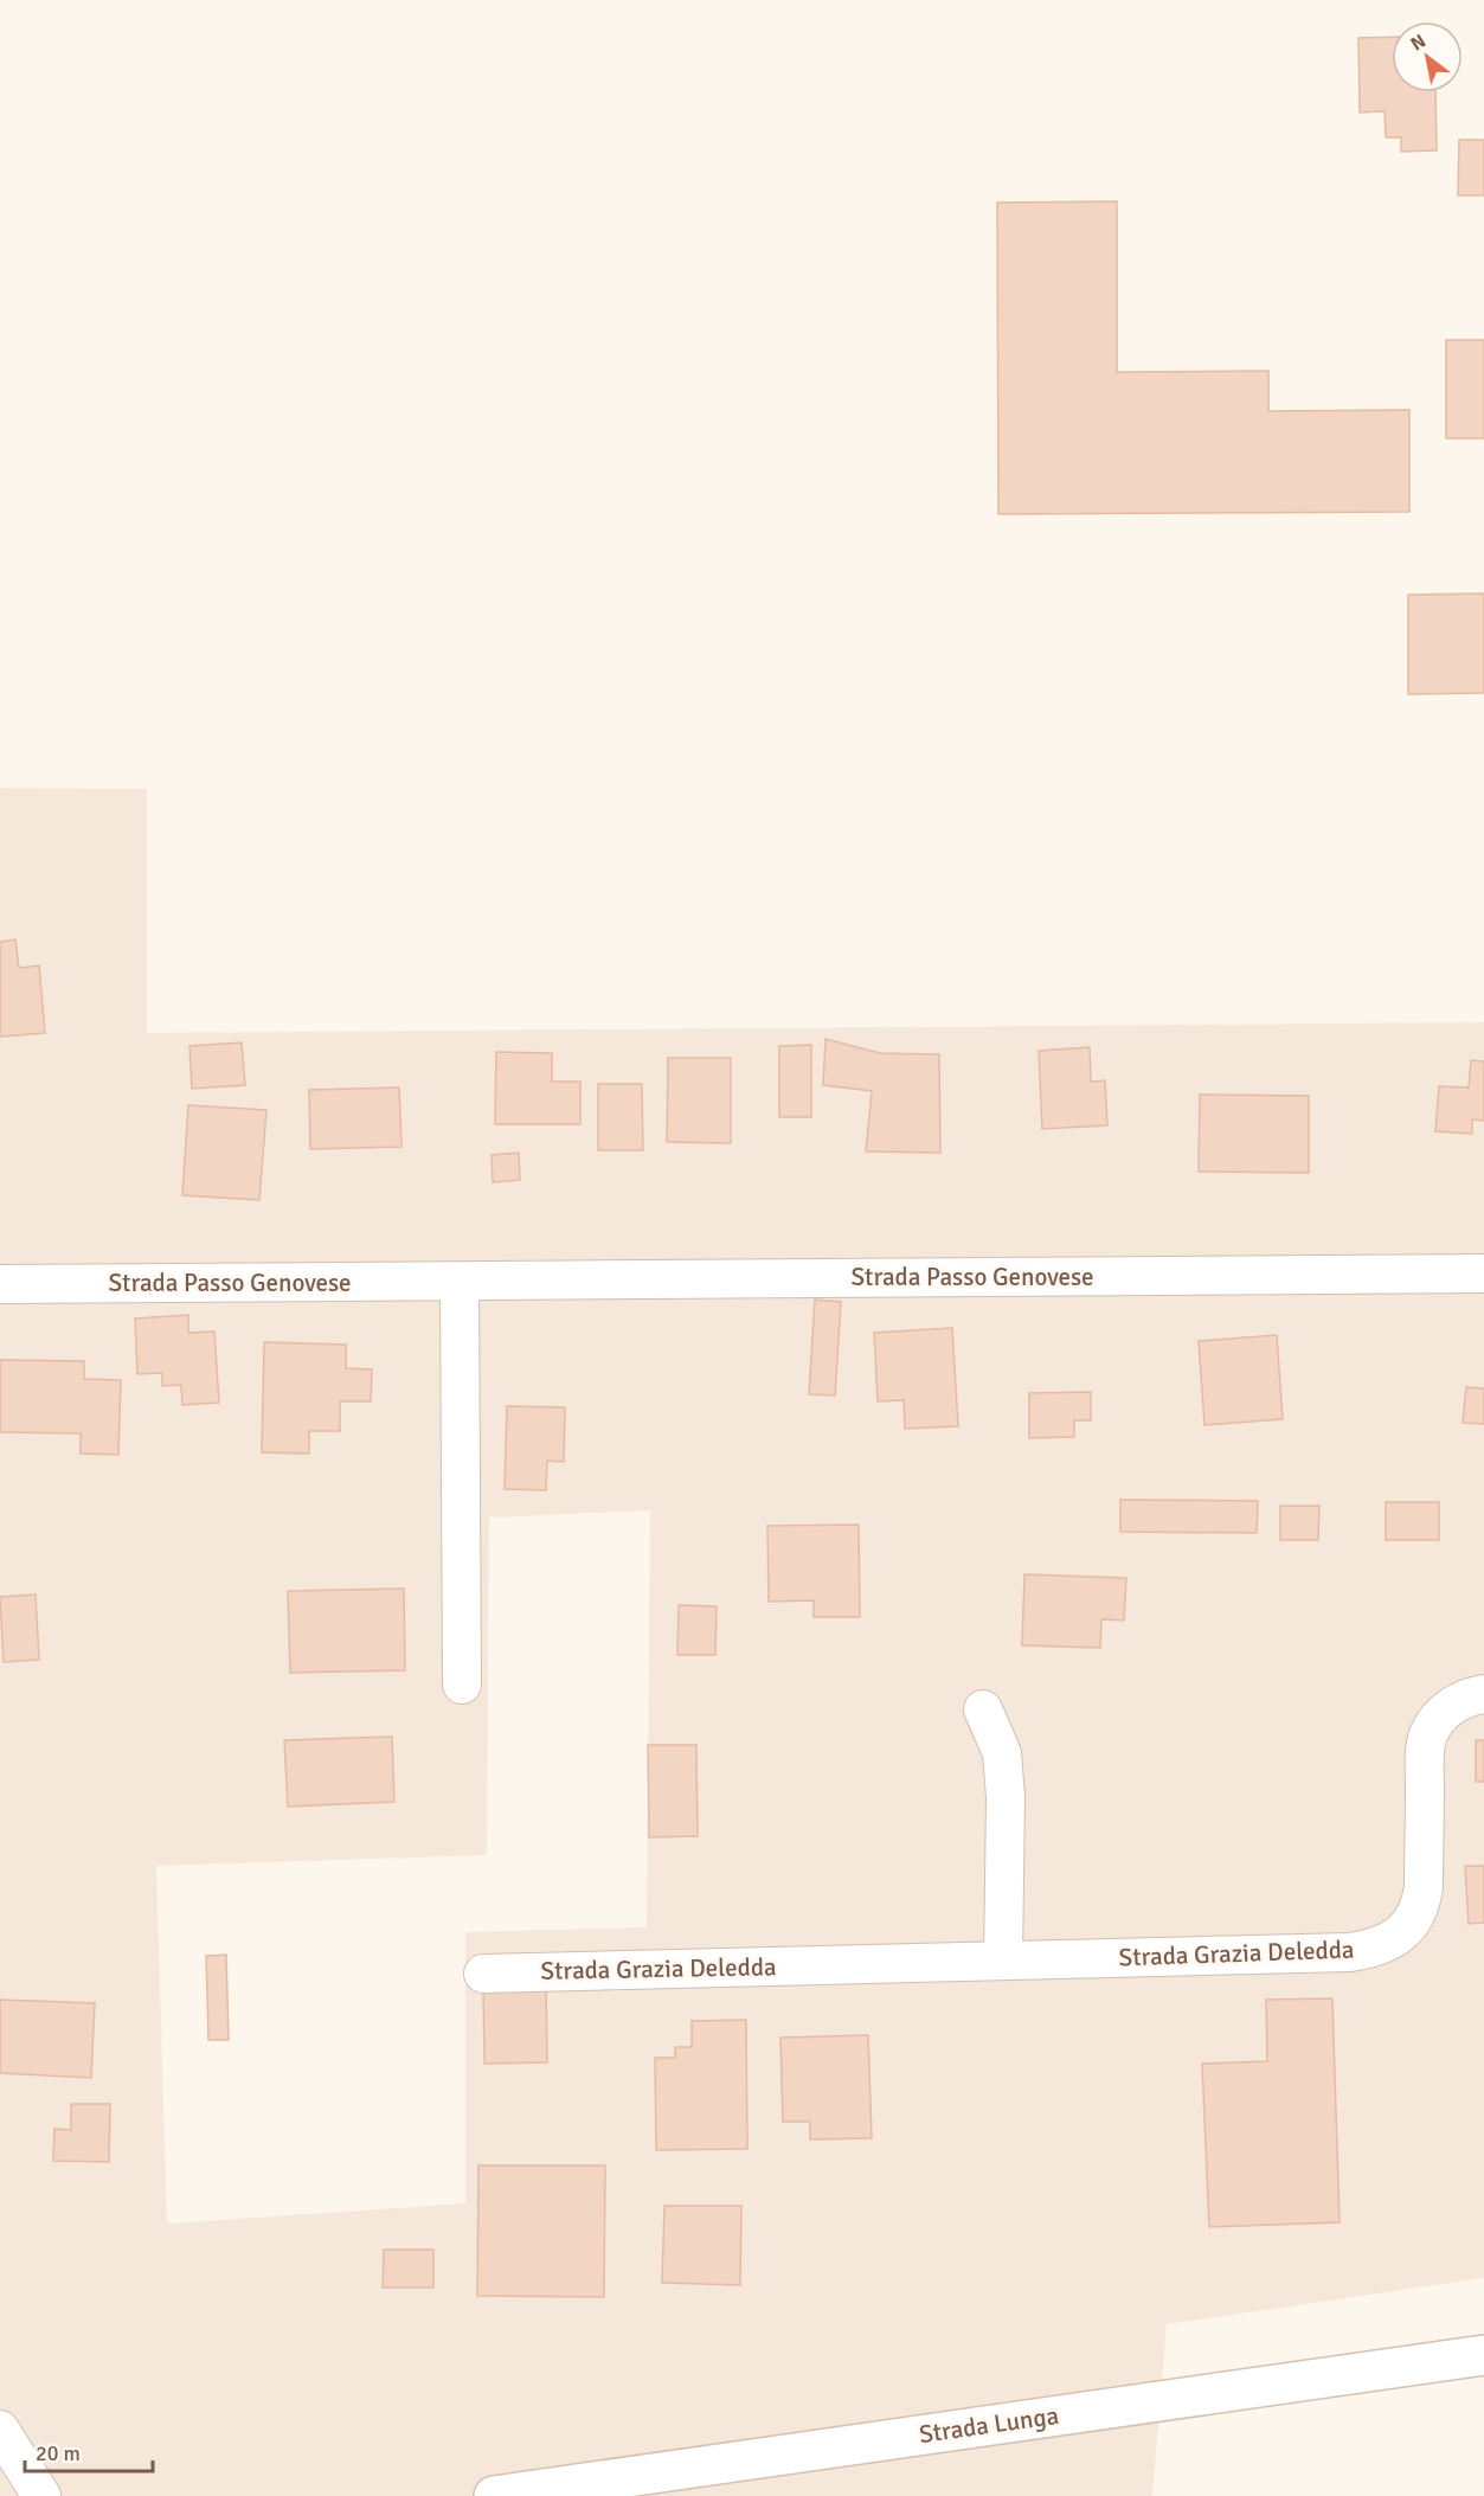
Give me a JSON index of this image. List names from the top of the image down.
{
  "streets": {
    "street": ["Strada Passo Genovese", "Strada Grazia Deledda", "Strada Lunga"]
  },
  "scale_bar": "20 m",
  "north": "top left"
}
